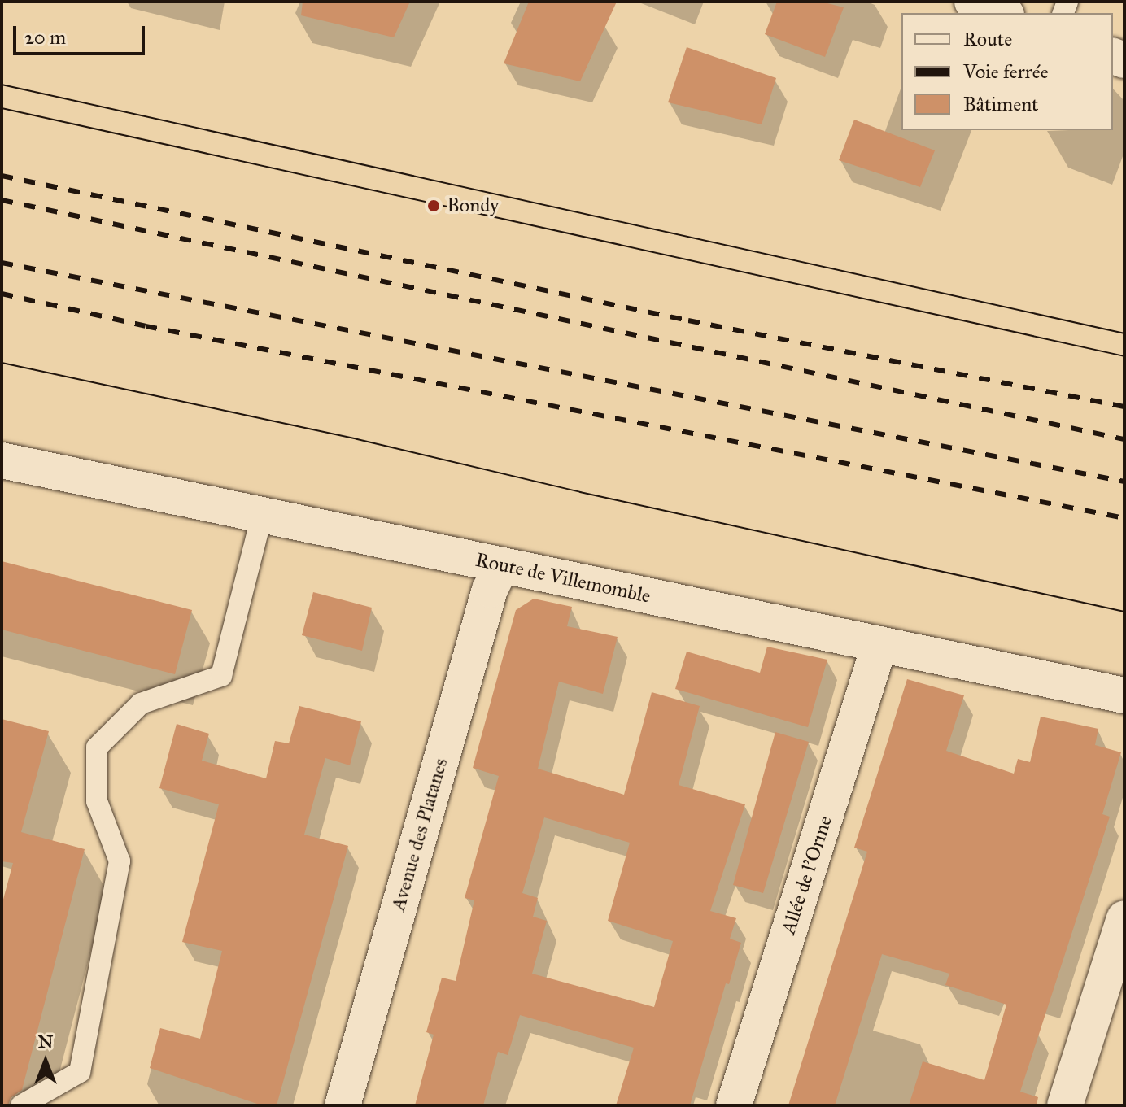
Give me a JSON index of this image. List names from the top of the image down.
{
  "streets": {
    "street": ["Route de Villemomble", "Avenue des Platanes", "Allée de l'Orme"]
  },
  "crossings": [
    ["Route de Villemomble", "Avenue des Platanes"],
    ["Route de Villemomble", "Allée de l'Orme"]
  ],
  "places": ["Bondy"],
  "legend": ["Route", "Voie ferrée", "Bâtiment"],
  "scale_bar": "20 m",
  "north": "top"
}
